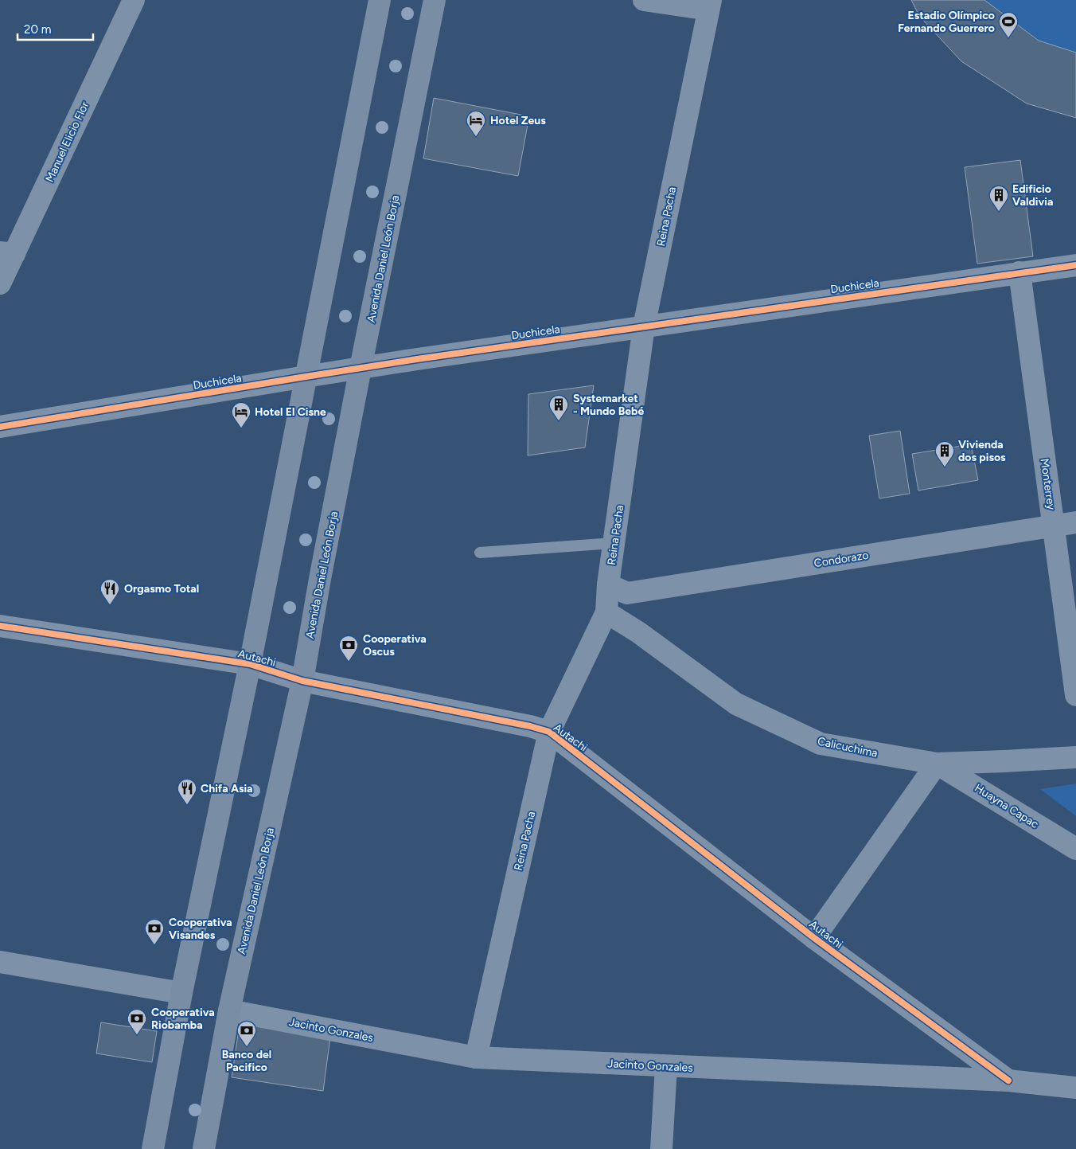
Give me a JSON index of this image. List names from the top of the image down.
{
  "streets": {
    "main road": ["Avenida Daniel León Borja"],
    "street": [
      "Manuel Elicio Flor",
      "Reina Pacha",
      "Duchicela",
      "Monterrey",
      "Condorazo",
      "Autachi",
      "Calicuchima",
      "Huayna Capac",
      "Jacinto Gonzales"
    ]
  },
  "crossings": [
    ["Reina Pacha", "Duchicela"],
    ["Reina Pacha", "Condorazo"],
    ["Reina Pacha", "Autachi"],
    ["Reina Pacha", "Calicuchima"],
    ["Reina Pacha", "Jacinto Gonzales"],
    ["Avenida Daniel León Borja", "Duchicela"],
    ["Avenida Daniel León Borja", "Autachi"],
    ["Avenida Daniel León Borja", "Jacinto Gonzales"],
    ["Duchicela", "Monterrey"],
    ["Monterrey", "Condorazo"],
    ["Autachi", "Jacinto Gonzales"],
    ["Calicuchima", "Huayna Capac"]
  ],
  "places": {
    "sports": ["Estadio Olímpico Fernando Guerrero"],
    "hotel": ["Hotel Zeus", "Hotel El Cisne"],
    "building": ["Edificio Valdivia", "Systemarket - Mundo Bebé", "Vivienda dos pisos"],
    "restaurant": ["Orgasmo Total", "Chifa Asia"],
    "bank": [
      "Cooperativa Oscus",
      "Cooperativa Visandes",
      "Cooperativa Riobamba",
      "Banco del Pacifico"
    ]
  },
  "scale_bar": "20 m"
}
